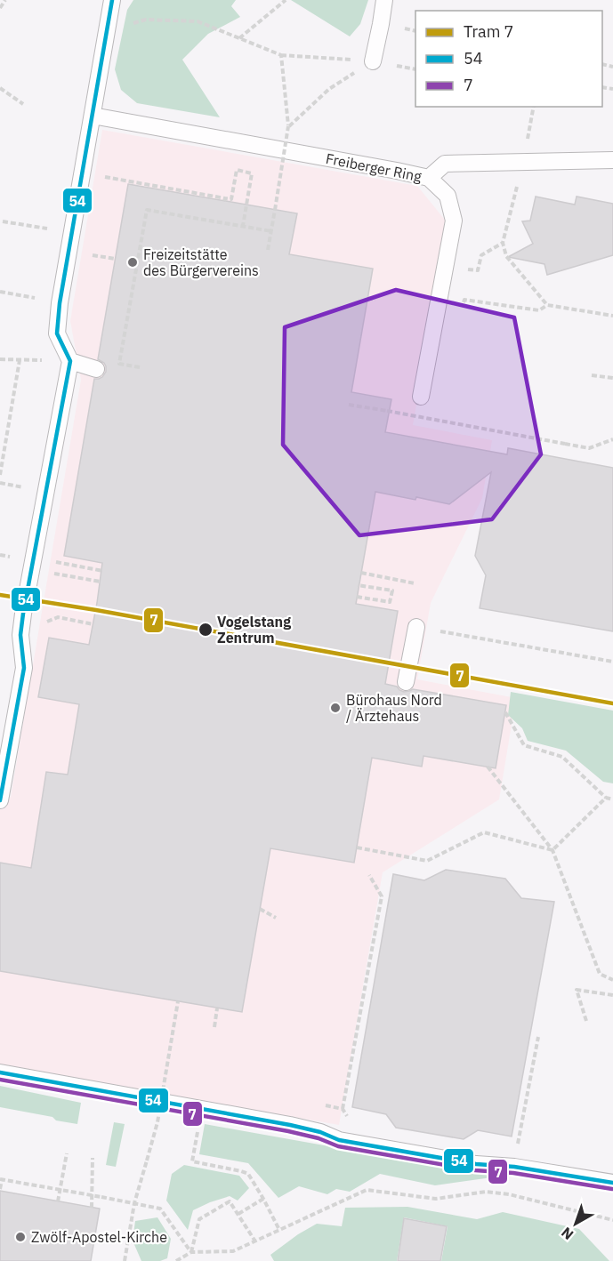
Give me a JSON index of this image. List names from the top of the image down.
{
  "streets": {
    "lane": ["Freiberger Ring"]
  },
  "places": [
    "Freizeitstätte des Bürgervereins",
    "Vogelstang Zentrum",
    "Bürohaus Nord / Ärztehaus",
    "Zwölf-Apostel-Kirche"
  ],
  "lines": ["transit line 54", "tram line 7", "transit line 7"],
  "legend": ["Tram 7", "54", "7"],
  "north": "bottom left"
}
